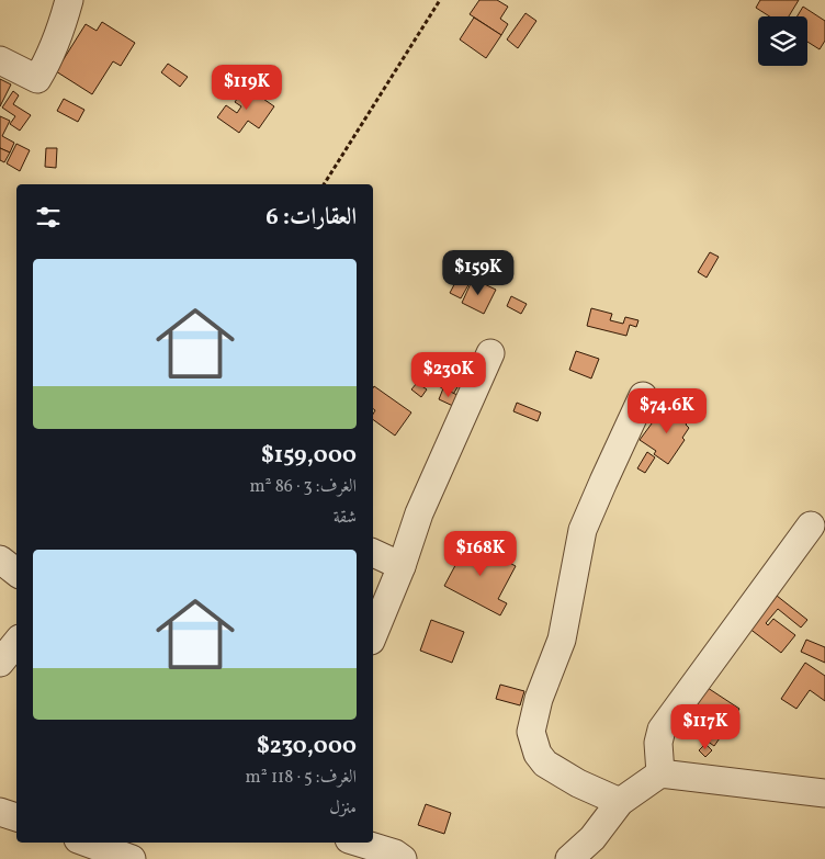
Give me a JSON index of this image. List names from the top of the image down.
{
  "page": {
    "price": [
      "$119K",
      "$159K",
      "$230K",
      "$74.6K",
      "$168K",
      "$117K"
    ],
    "heading": "العقارات: 6",
    "list": [
      {
        "name": "$159,000",
        "note": "الغرف: 3 · 86 m² · شقة"
      },
      {
        "name": "$230,000",
        "note": "الغرف: 5 · 118 m² · منزل"
      }
    ]
  }
}
